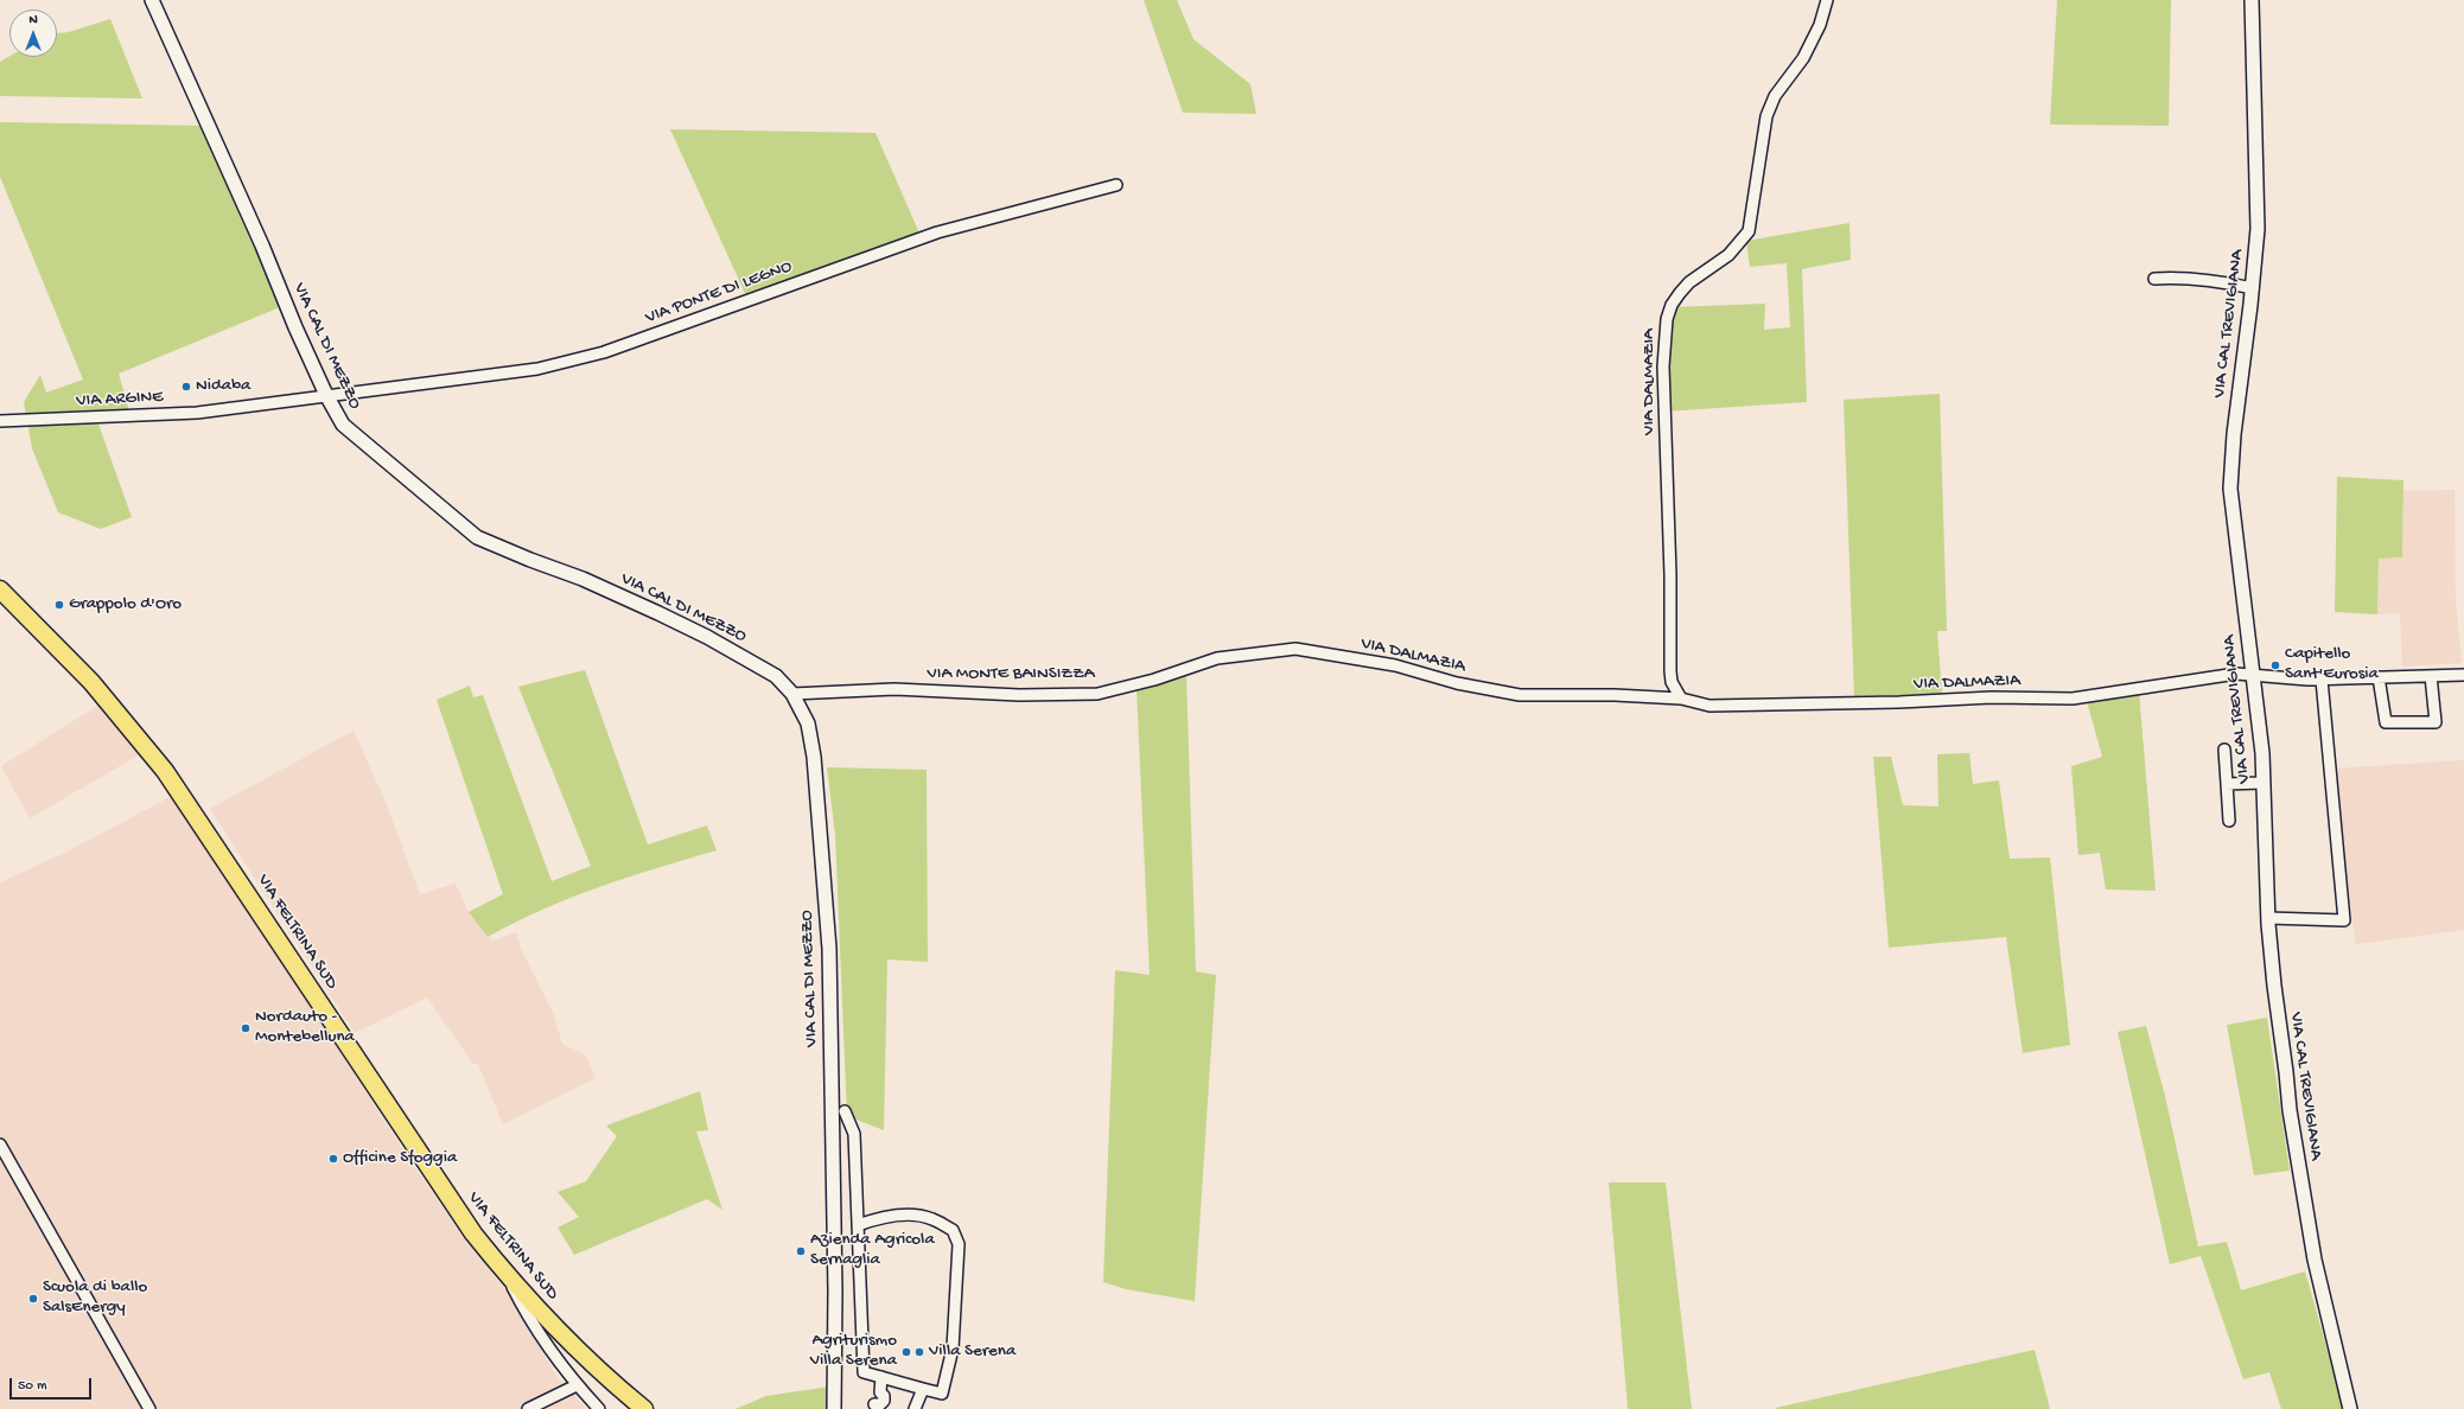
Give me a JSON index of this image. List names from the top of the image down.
{
  "streets": {
    "main road": ["VIA FELTRINA SUD"],
    "street": [
      "VIA PONTE DI LEGNO",
      "VIA CAL TREVIGIANA",
      "VIA CAL DI MEZZO",
      "VIA DALMAZIA",
      "VIA ARGINE",
      "VIA MONTE BAINSIZZA"
    ]
  },
  "crossings": [
    ["VIA PONTE DI LEGNO", "VIA CAL DI MEZZO"],
    ["VIA PONTE DI LEGNO", "VIA ARGINE"],
    ["VIA CAL TREVIGIANA", "VIA DALMAZIA"],
    ["VIA CAL DI MEZZO", "VIA ARGINE"],
    ["VIA CAL DI MEZZO", "VIA MONTE BAINSIZZA"],
    ["VIA DALMAZIA", "VIA MONTE BAINSIZZA"]
  ],
  "places": [
    "Nidaba",
    "Grappolo d'Oro",
    "Capitello Sant'Eurosia",
    "Nordauto - Montebelluna",
    "Officine Sfoggia",
    "Azienda Agricola Sernaglia",
    "Scuola di ballo SalsEnergy",
    "Agriturismo Villa Serena",
    "Villa Serena"
  ],
  "scale_bar": "50 m",
  "north": "top"
}
